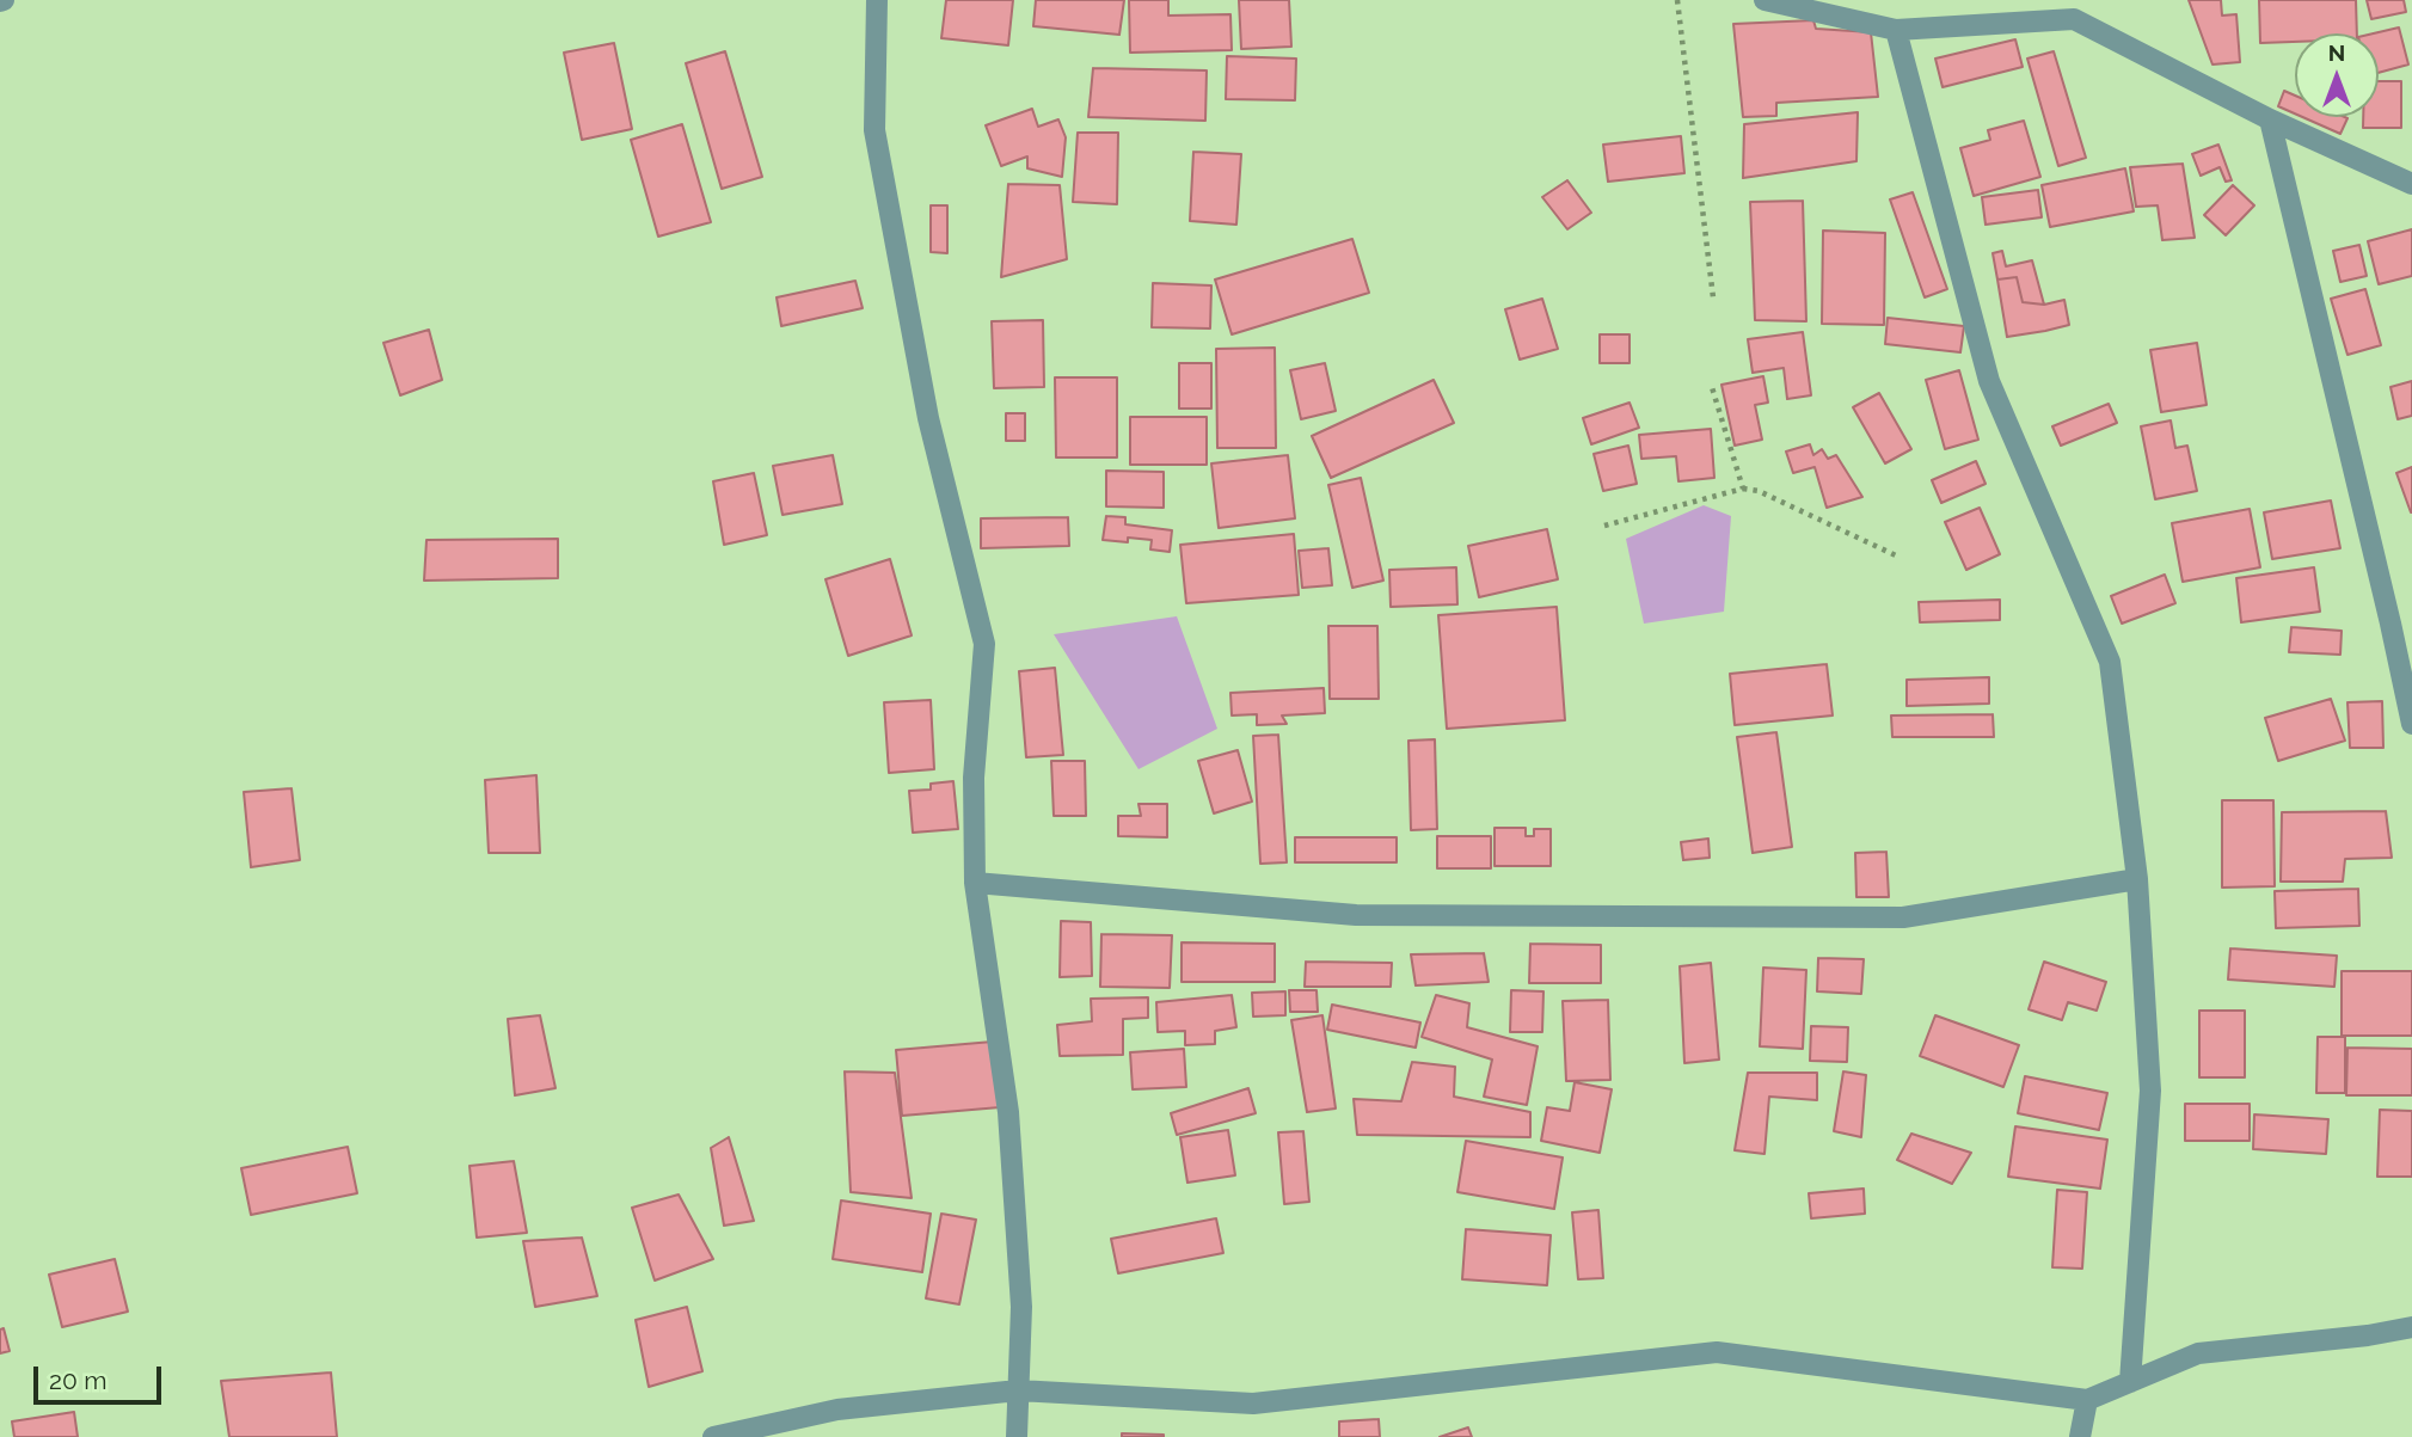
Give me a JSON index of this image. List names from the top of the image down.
{
  "scale_bar": "20 m",
  "north": "top"
}
